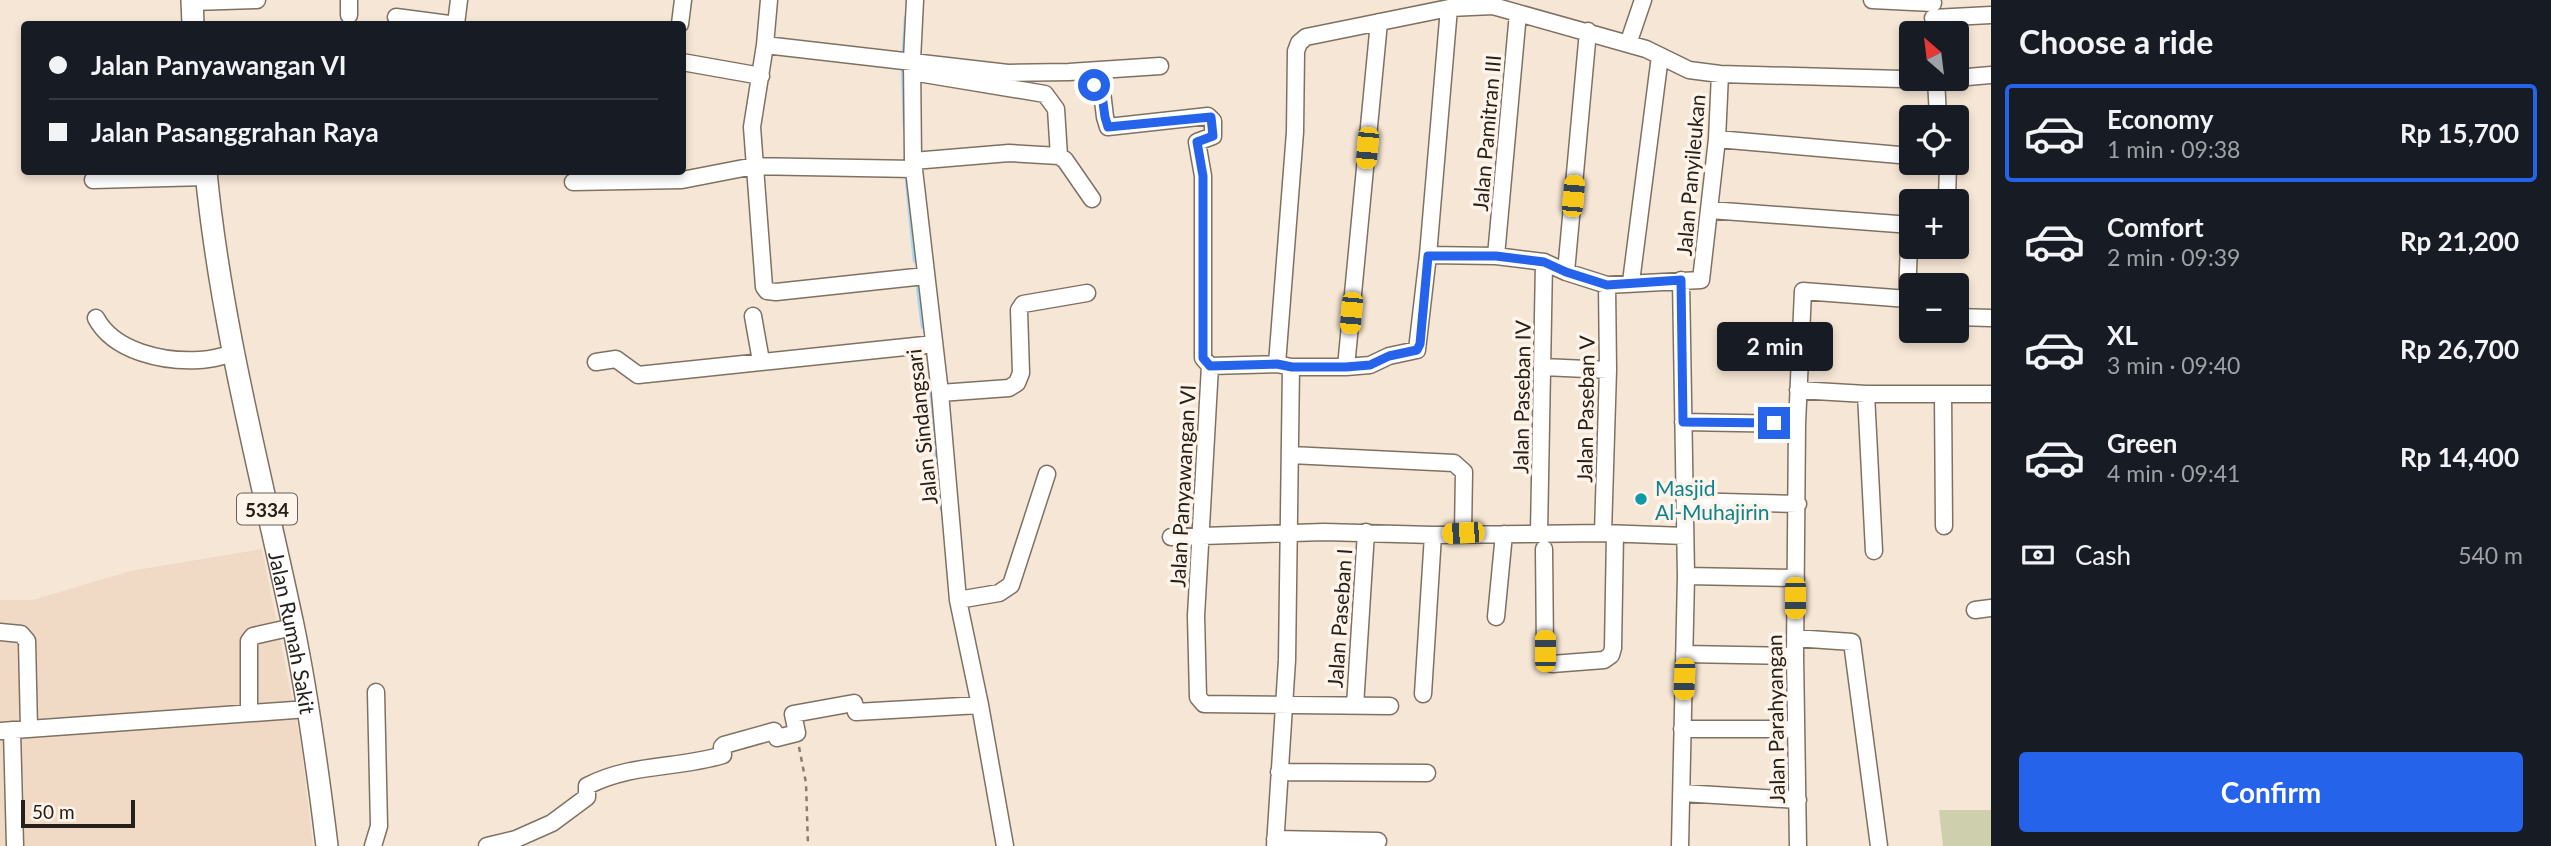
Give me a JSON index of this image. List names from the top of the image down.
{
  "streets": {
    "main road": ["5334", "Jalan Rumah Sakit"],
    "street": [
      "Jalan Pamitran III",
      "Jalan Panyileukan",
      "Jalan Paseban IV",
      "Jalan Paseban V",
      "Jalan Sindangsari",
      "Jalan Panyawangan VI",
      "Jalan Paseban I",
      "Jalan Parahyangan"
    ]
  },
  "crossings": [
    ["Jalan Panyawangan VI", "Jalan Paseban I"]
  ],
  "places": ["Masjid Al-Muhajirin"],
  "scale_bar": "50 m",
  "north": "top left",
  "page": {
    "heading": "Choose a ride",
    "map_buttons": ["+", "−"],
    "banner": ["Jalan Panyawangan VI", "Jalan Pasanggrahan Raya"],
    "list": [
      {
        "name": "Economy",
        "note": "1 min · 09:38",
        "value": "Rp 15,700"
      },
      {
        "name": "Comfort",
        "note": "2 min · 09:39",
        "value": "Rp 21,200"
      },
      {
        "name": "XL",
        "note": "3 min · 09:40",
        "value": "Rp 26,700"
      },
      {
        "name": "Green",
        "note": "4 min · 09:41",
        "value": "Rp 14,400"
      }
    ],
    "bubble": "2 min",
    "pay": ["Cash", "540 m"],
    "buttons": "Confirm",
    "scale": "50 m"
  }
}
